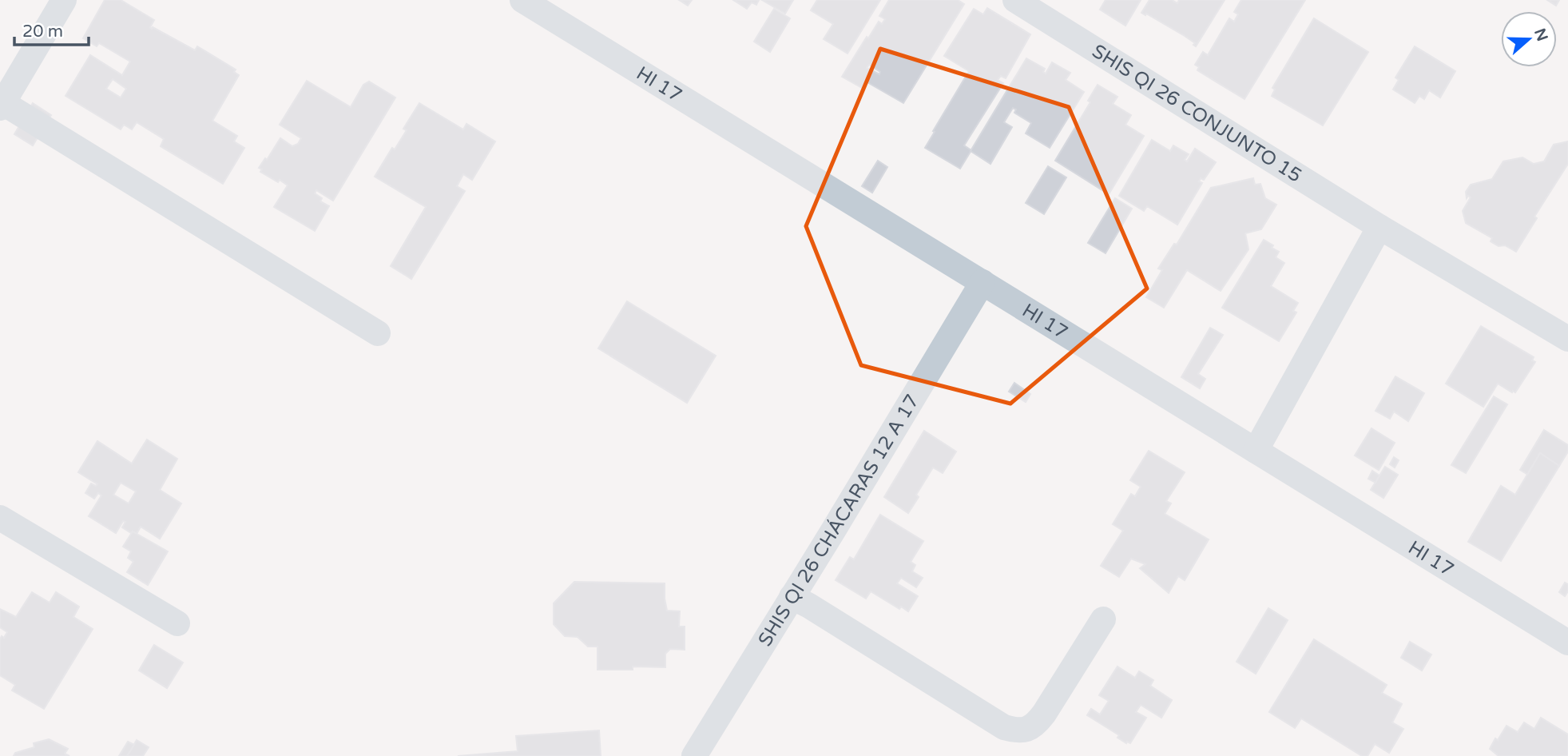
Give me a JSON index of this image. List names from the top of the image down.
{
  "streets": {
    "street": ["HI 17", "SHIS QI 26 CONJUNTO 15", "SHIS QI 26 CHÁCARAS 12 A 17"]
  },
  "crossings": [
    ["HI 17", "SHIS QI 26 CHÁCARAS 12 A 17"]
  ],
  "scale_bar": "20 m",
  "north": "right"
}
